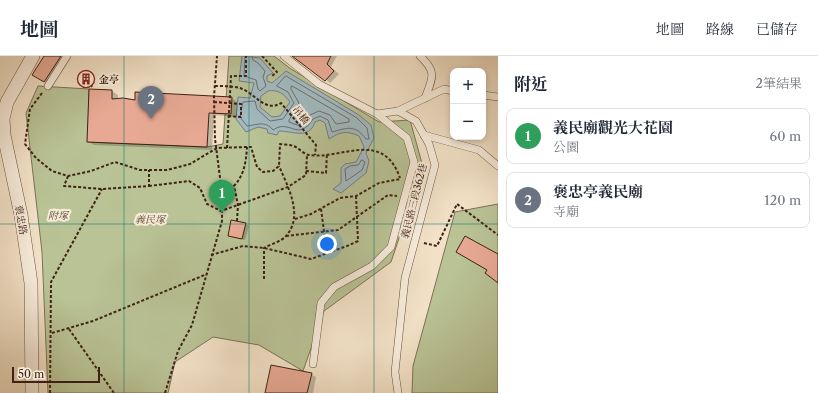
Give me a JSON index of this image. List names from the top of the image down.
{
  "streets": {
    "street": ["褒忠路"],
    "lane": ["義民路三段362巷"],
    "path": ["吊橋"]
  },
  "parks": ["附塚", "義民塚"],
  "places": {
    "building": ["金亭"]
  },
  "scale_bar": "50 m",
  "page": {
    "header": "地圖",
    "nav": ["地圖", "路線", "已儲存"],
    "heading": ["附近", "2筆結果"],
    "map_buttons": ["+", "−"],
    "pins": ["2", "1"],
    "list": [
      {
        "mark": "1",
        "name": "義民廟觀光大花園",
        "note": "公園",
        "value": "60 m"
      },
      {
        "mark": "2",
        "name": "褒忠亭義民廟",
        "note": "寺廟",
        "value": "120 m"
      }
    ],
    "scale": "50 m"
  }
}
